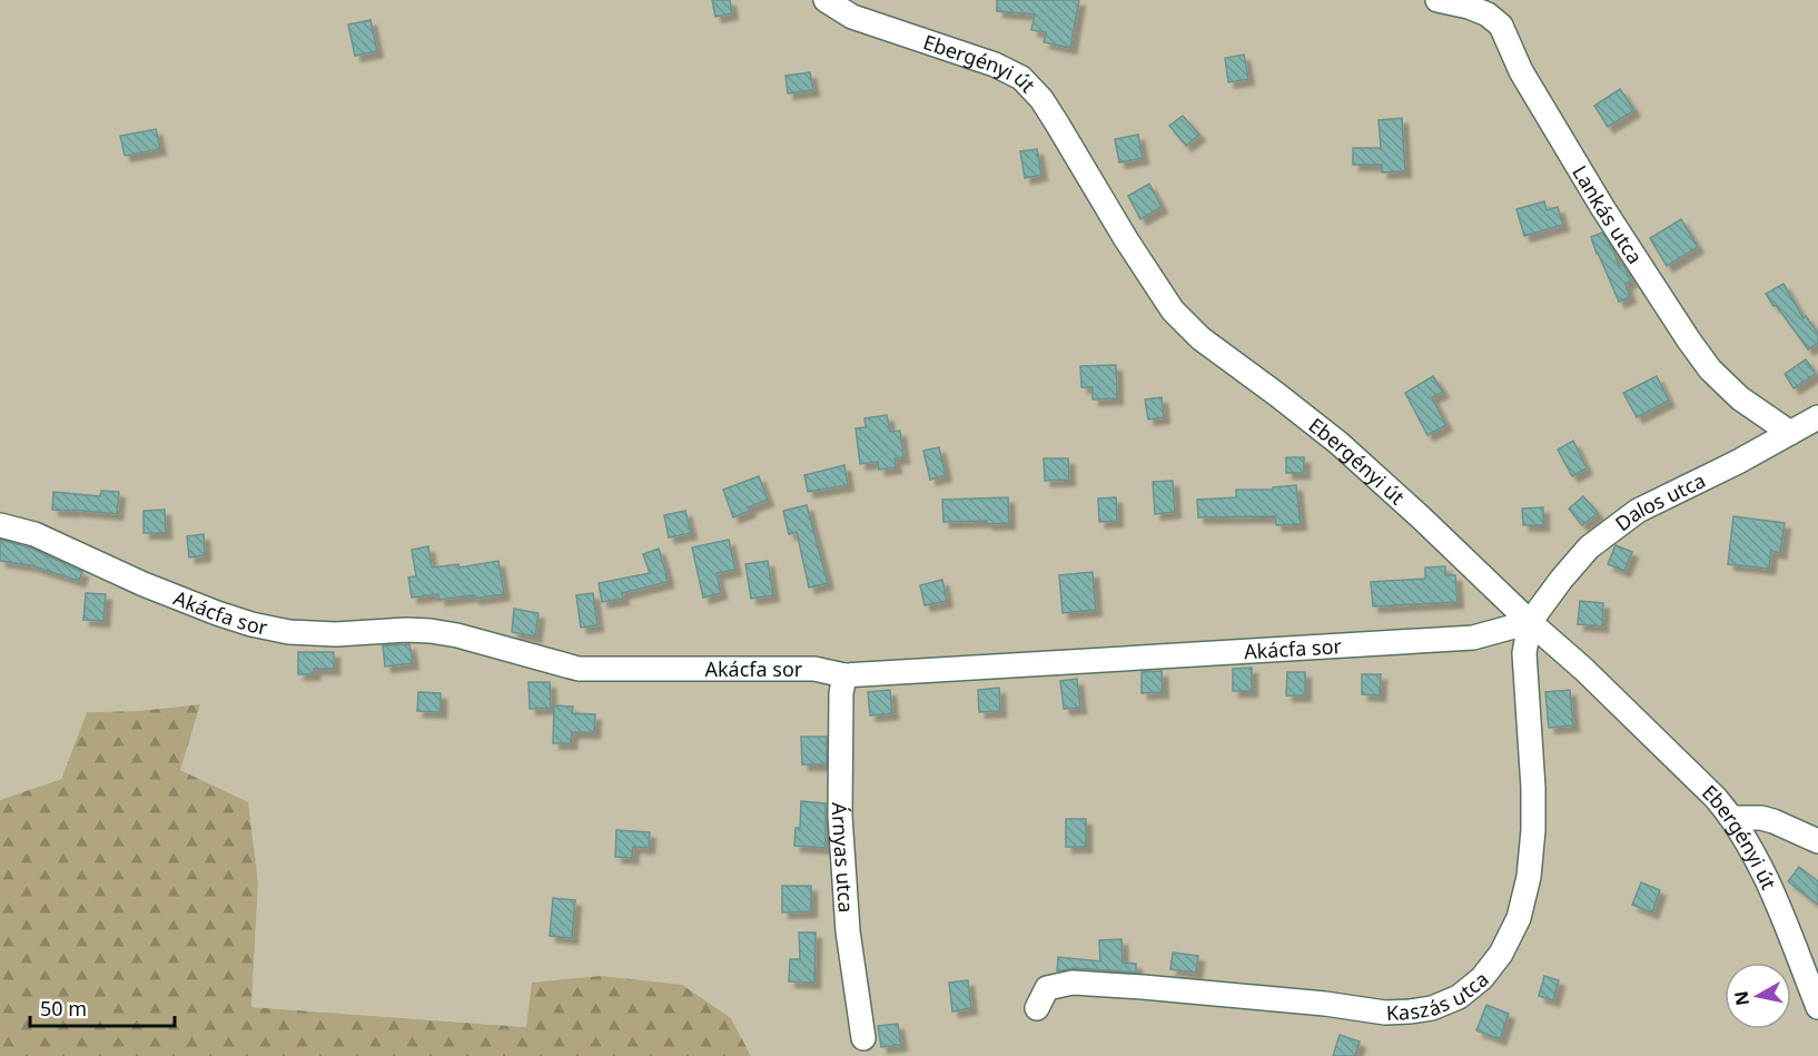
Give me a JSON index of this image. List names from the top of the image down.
{
  "streets": {
    "street": [
      "Ebergényi út",
      "Lankás utca",
      "Dalos utca",
      "Akácfa sor",
      "Árnyas utca",
      "Kaszás utca"
    ]
  },
  "crossings": [
    ["Ebergényi út", "Dalos utca"],
    ["Ebergényi út", "Akácfa sor"],
    ["Ebergényi út", "Kaszás utca"],
    ["Lankás utca", "Dalos utca"],
    ["Dalos utca", "Akácfa sor"],
    ["Dalos utca", "Kaszás utca"],
    ["Akácfa sor", "Árnyas utca"],
    ["Akácfa sor", "Kaszás utca"]
  ],
  "scale_bar": "50 m",
  "north": "left"
}
